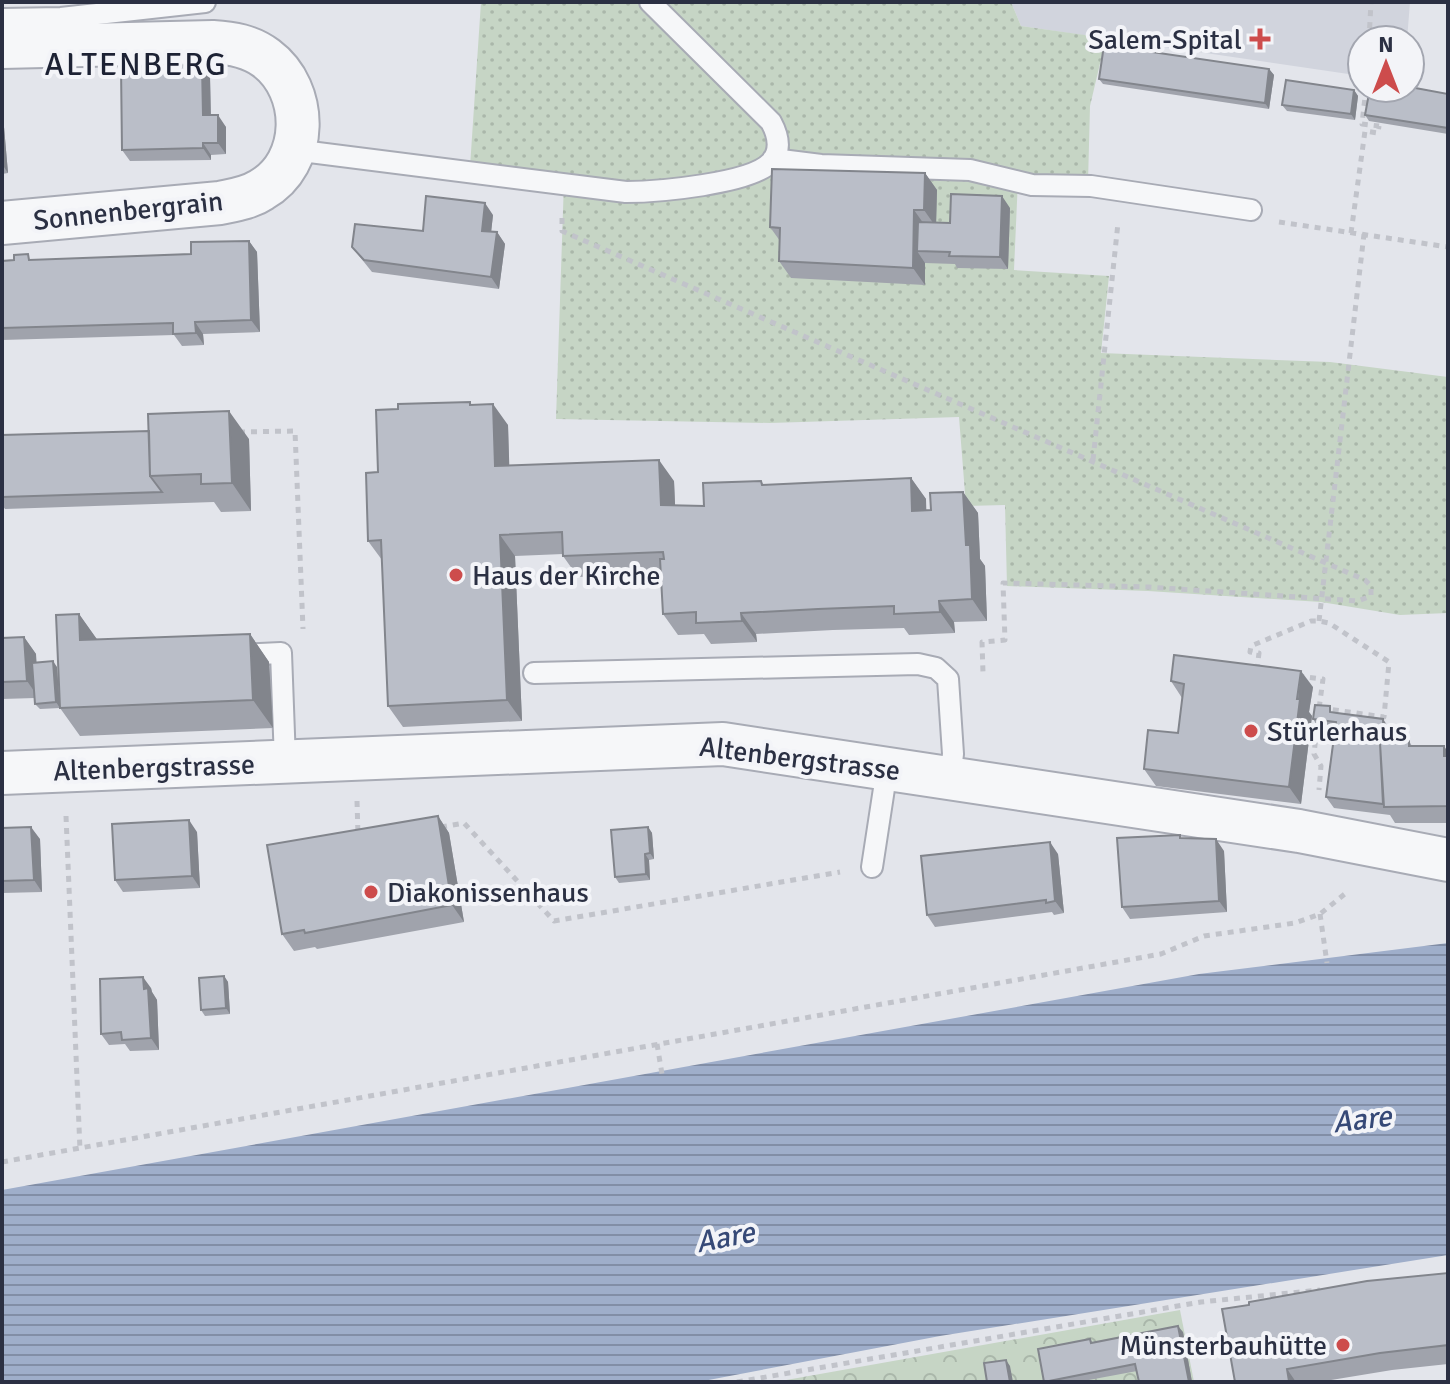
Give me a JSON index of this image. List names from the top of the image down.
{
  "streets": {
    "street": ["Sonnenbergrain", "Altenbergstrasse"]
  },
  "districts": ["ALTENBERG"],
  "water": ["Aare"],
  "places": {
    "health": ["Salem-Spital"],
    "other": [
      "Haus der Kirche",
      "Stürlerhaus",
      "Diakonissenhaus",
      "Münsterbauhütte"
    ]
  },
  "north": "top"
}
